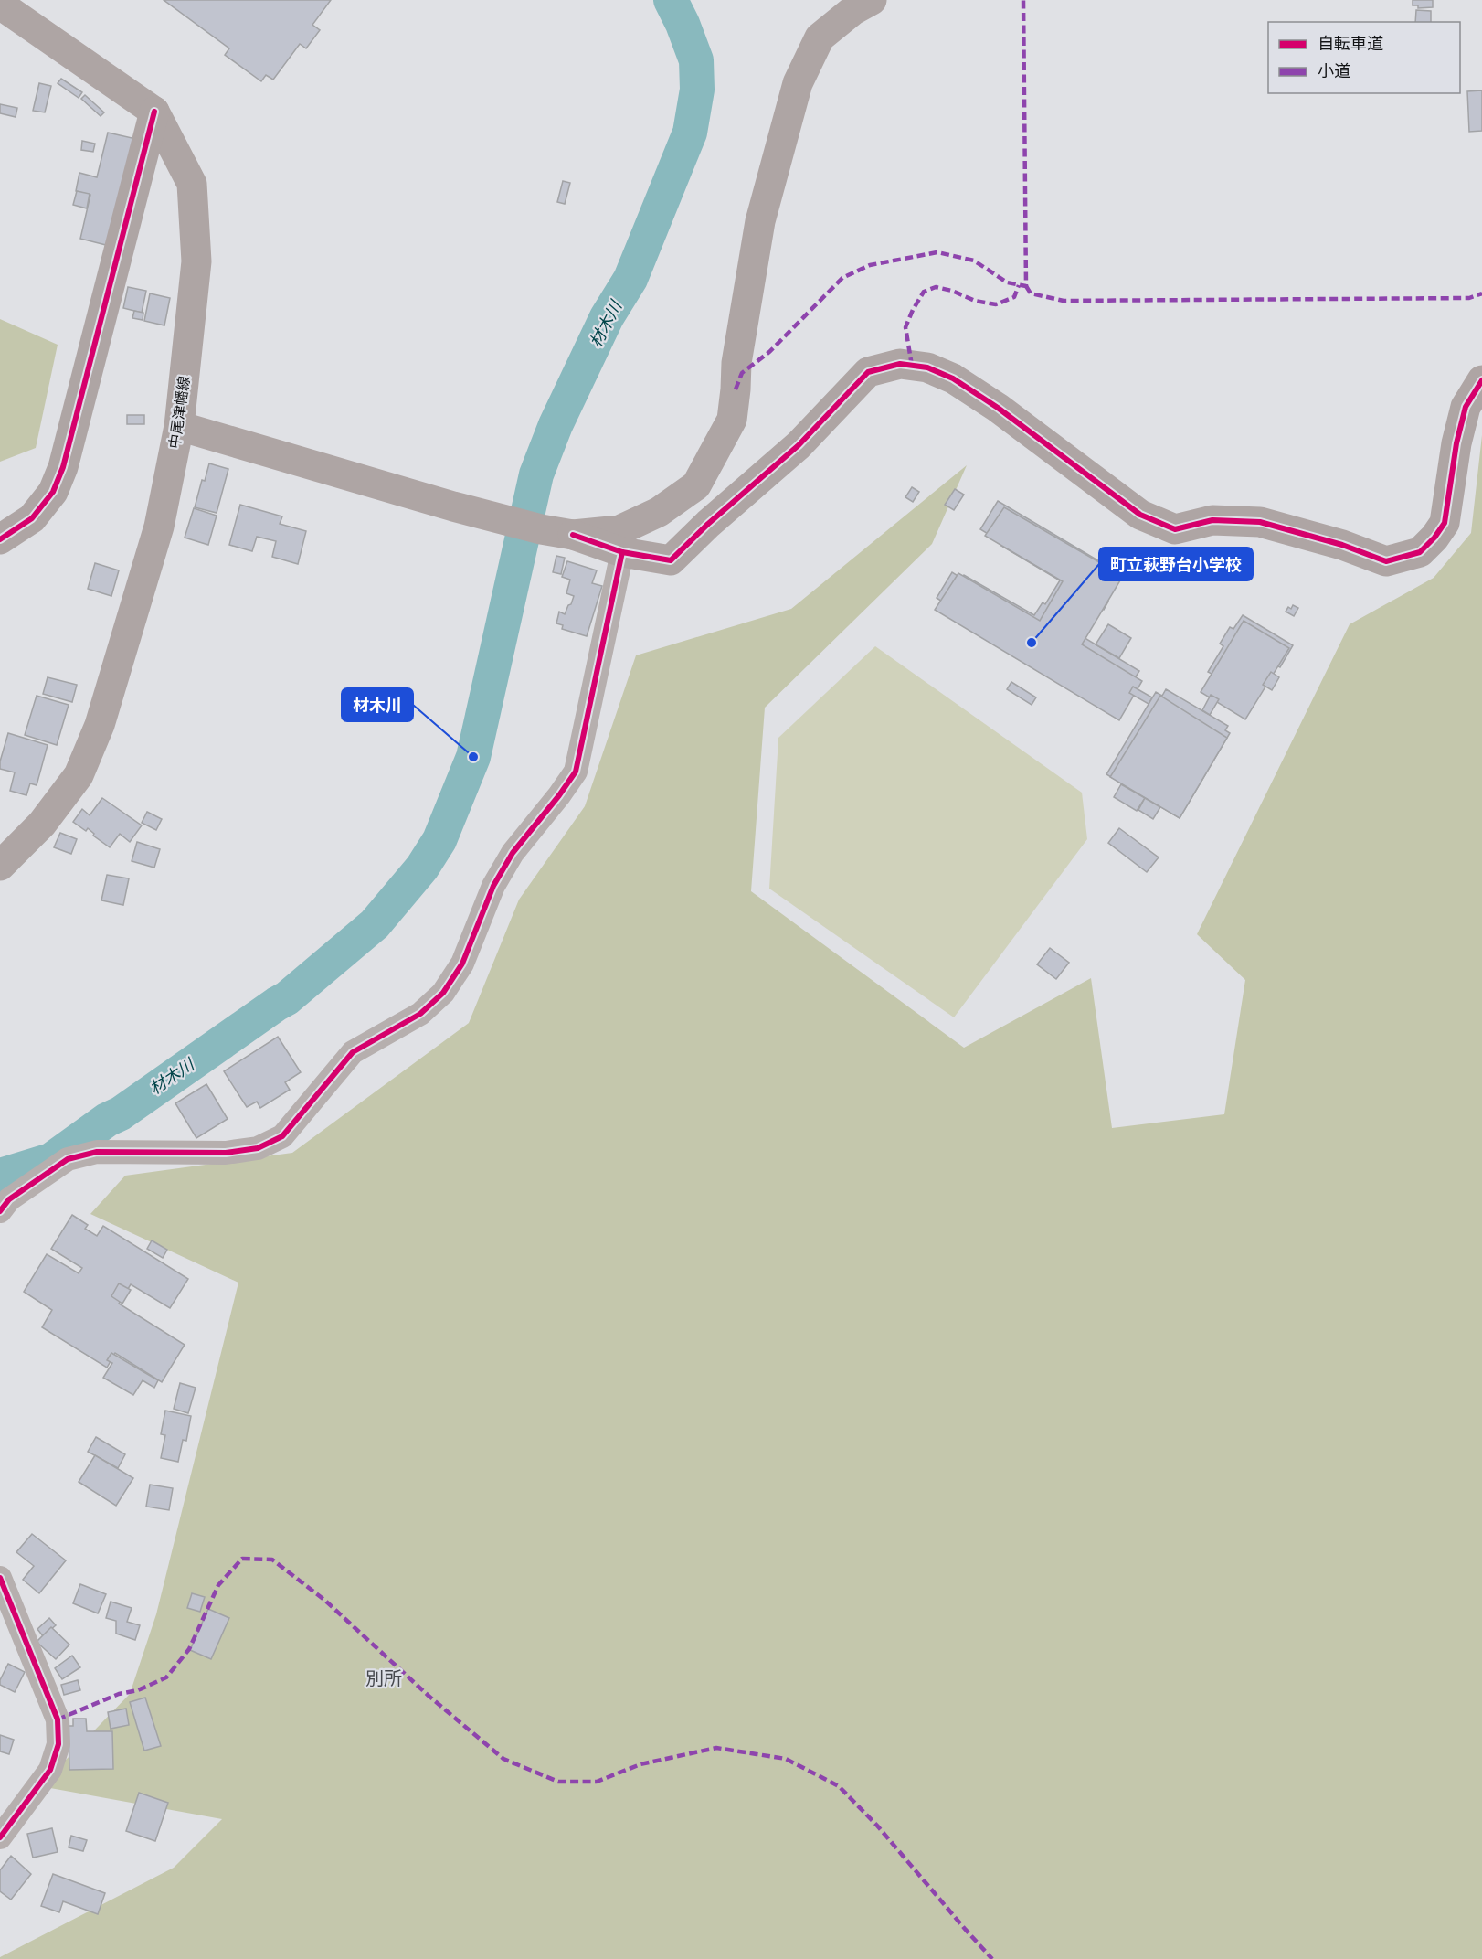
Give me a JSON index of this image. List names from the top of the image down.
{
  "streets": {
    "street": ["中尾津幡線"]
  },
  "districts": ["別所"],
  "water": ["材木川"],
  "places": ["町立萩野台小学校", "材木川"],
  "legend": ["自転車道", "小道"]
}
